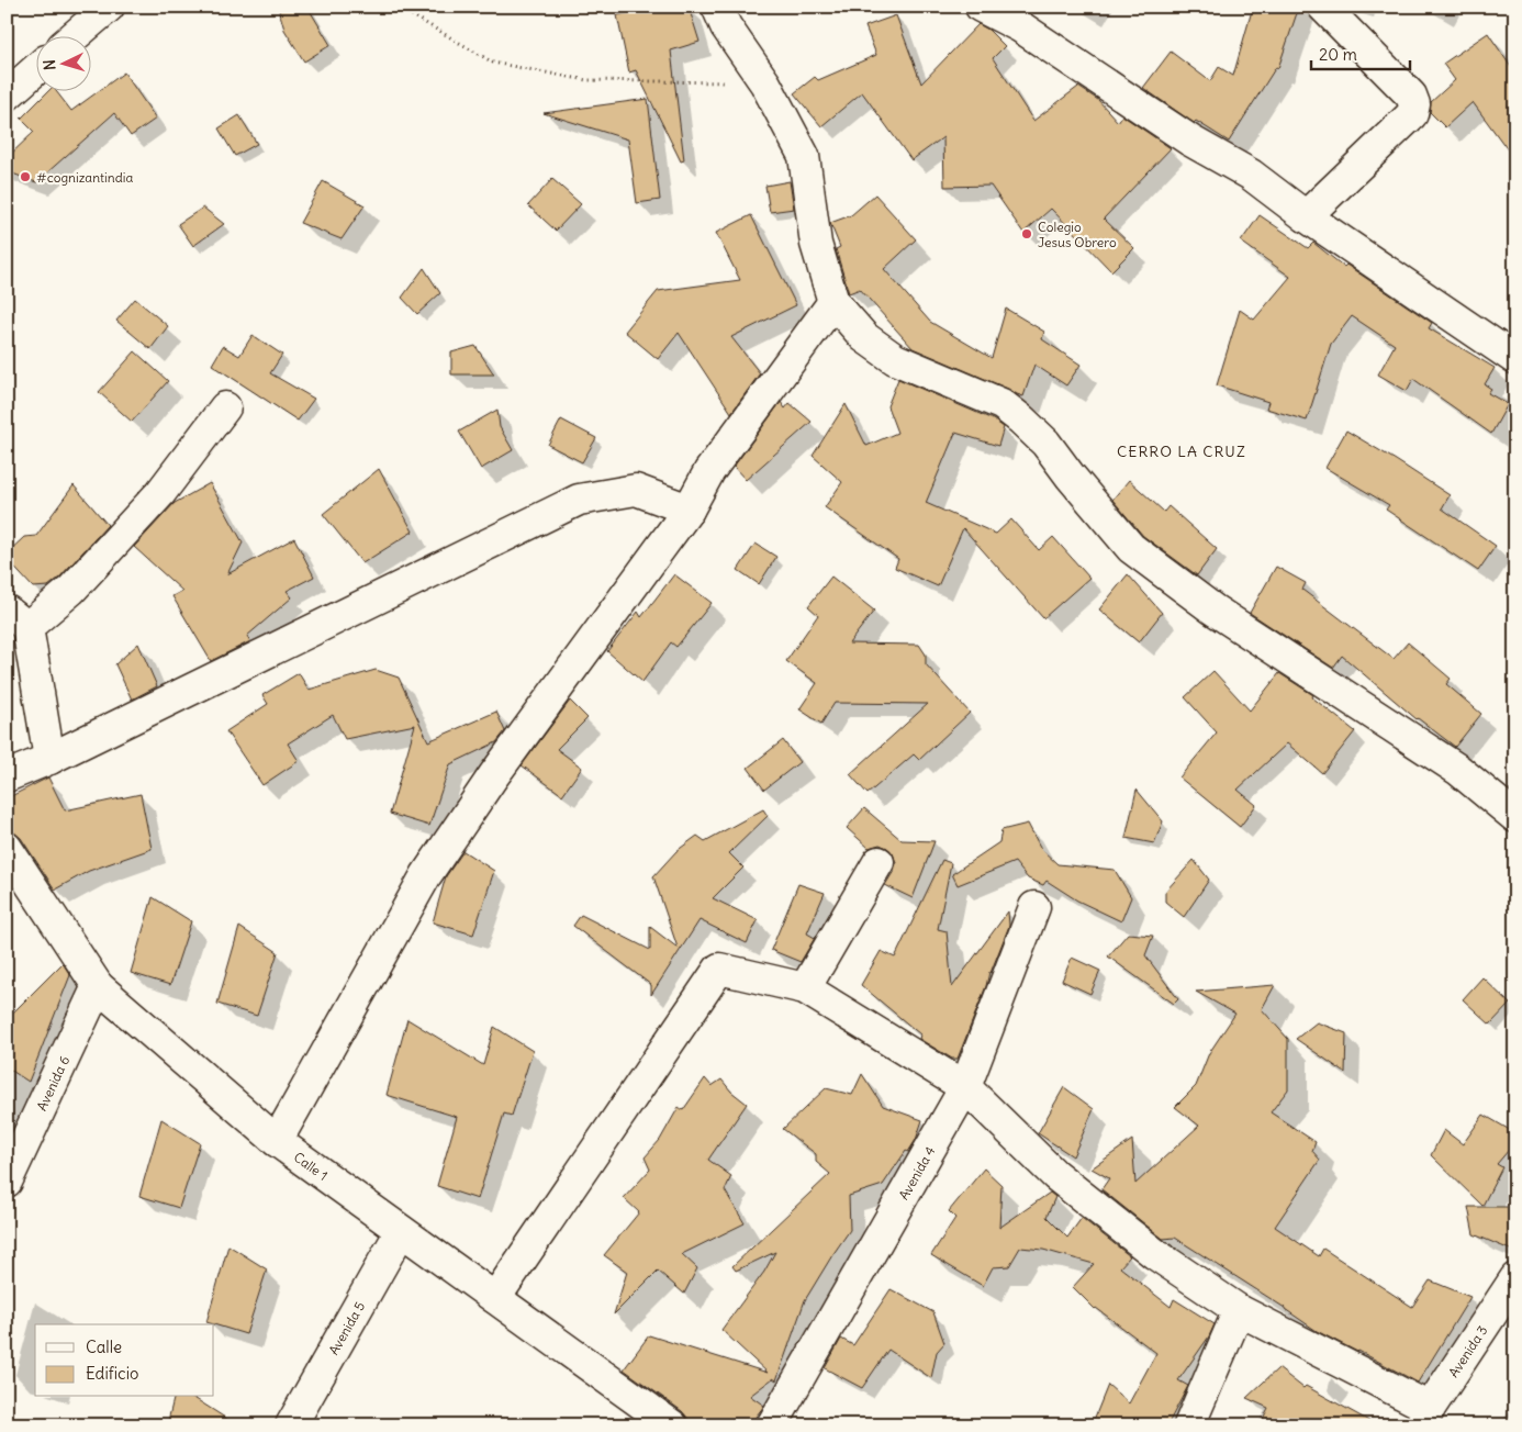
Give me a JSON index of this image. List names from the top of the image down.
{
  "streets": {
    "street": [
      "Avenida 6",
      "Calle 1",
      "Avenida 4",
      "Avenida 5",
      "Avenida 3"
    ]
  },
  "crossings": [
    ["Avenida 6", "Calle 1"],
    ["Calle 1", "Avenida 5"]
  ],
  "districts": ["CERRO LA CRUZ"],
  "places": ["#cognizantindia", "Colegio Jesus Obrero"],
  "legend": ["Calle", "Edificio"],
  "scale_bar": "20 m",
  "north": "left"
}
